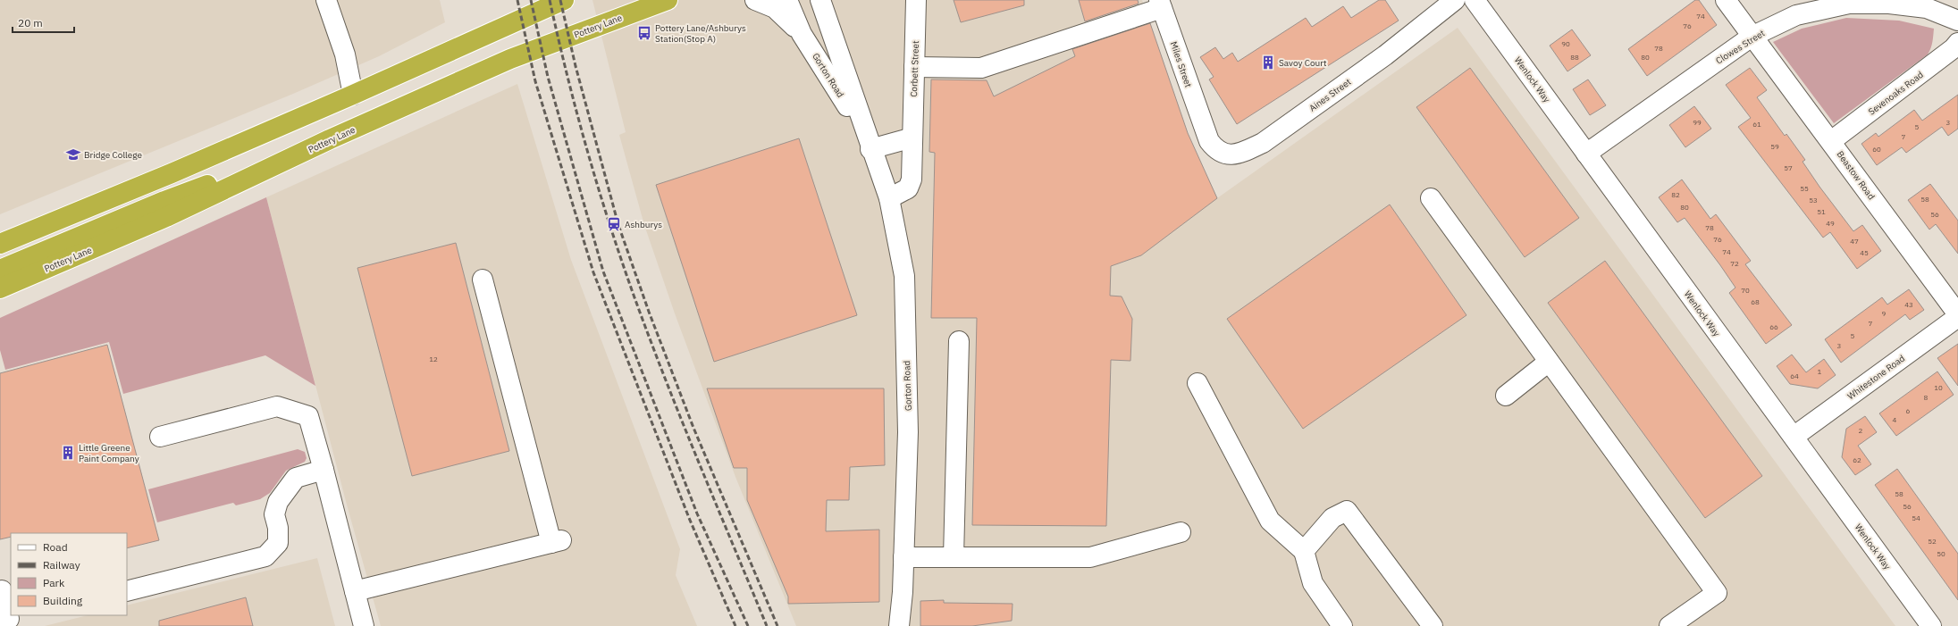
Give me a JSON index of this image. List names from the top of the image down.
{
  "streets": {
    "highway": ["Pottery Lane"],
    "street": [
      "Clowes Street",
      "Miles Street",
      "Corbett Street",
      "Gorton Road",
      "Wenlock Way",
      "Sevenoaks Road",
      "Aines Street",
      "Beastow Road",
      "Whitestone Road"
    ]
  },
  "crossings": [
    ["Clowes Street", "Wenlock Way"],
    ["Clowes Street", "Beastow Road"],
    ["Miles Street", "Aines Street"],
    ["Corbett Street", "Gorton Road"],
    ["Wenlock Way", "Whitestone Road"],
    ["Sevenoaks Road", "Beastow Road"],
    ["Beastow Road", "Whitestone Road"]
  ],
  "places": {
    "bus stop": ["Pottery Lane/Ashburys Station(Stop A)"],
    "building": ["Savoy Court", "Little Greene Paint Company"],
    "school or university": ["Bridge College"],
    "station": ["Ashburys"]
  },
  "house_numbers": [
    "74",
    "76",
    "90",
    "78",
    "88",
    "80",
    "99",
    "3",
    "61",
    "5",
    "7",
    "59",
    "60",
    "57",
    "55",
    "82",
    "58",
    "53",
    "80",
    "51",
    "56",
    "49",
    "78",
    "76",
    "47",
    "74",
    "45",
    "72",
    "70",
    "68",
    "43",
    "9",
    "7",
    "66",
    "5",
    "3",
    "12",
    "1",
    "64",
    "10",
    "8",
    "6",
    "4",
    "2",
    "62",
    "58",
    "56",
    "54",
    "52",
    "50"
  ],
  "legend": [
    "Road",
    "Railway",
    "Park",
    "Building"
  ],
  "scale_bar": "20 m"
}
